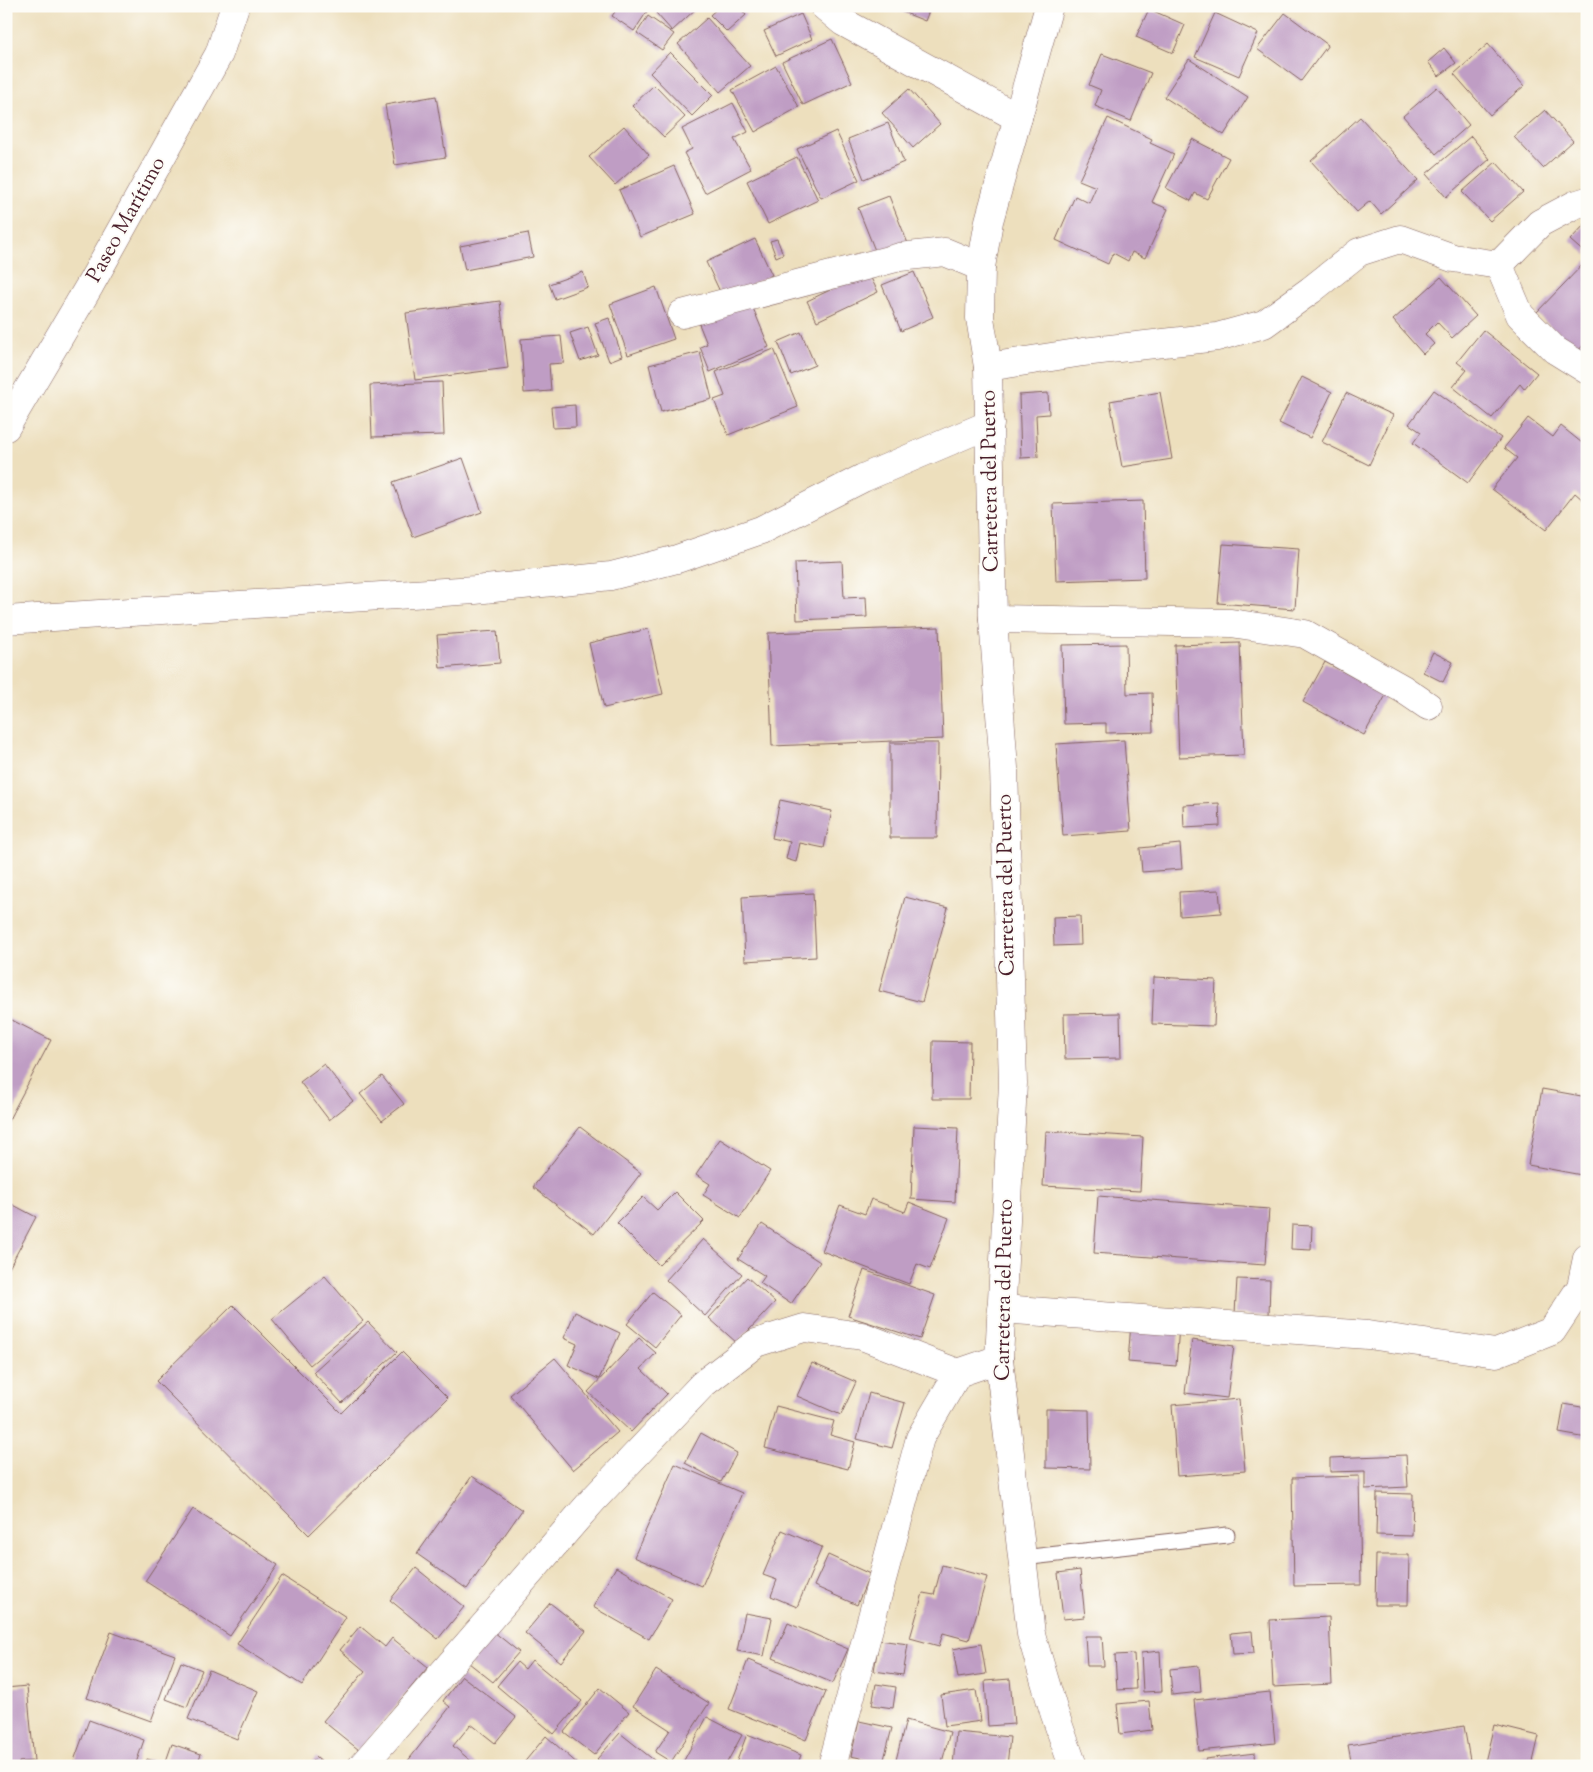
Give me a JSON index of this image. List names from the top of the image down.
{
  "streets": {
    "street": ["Paseo Marítimo", "Carretera del Puerto"]
  }
}
